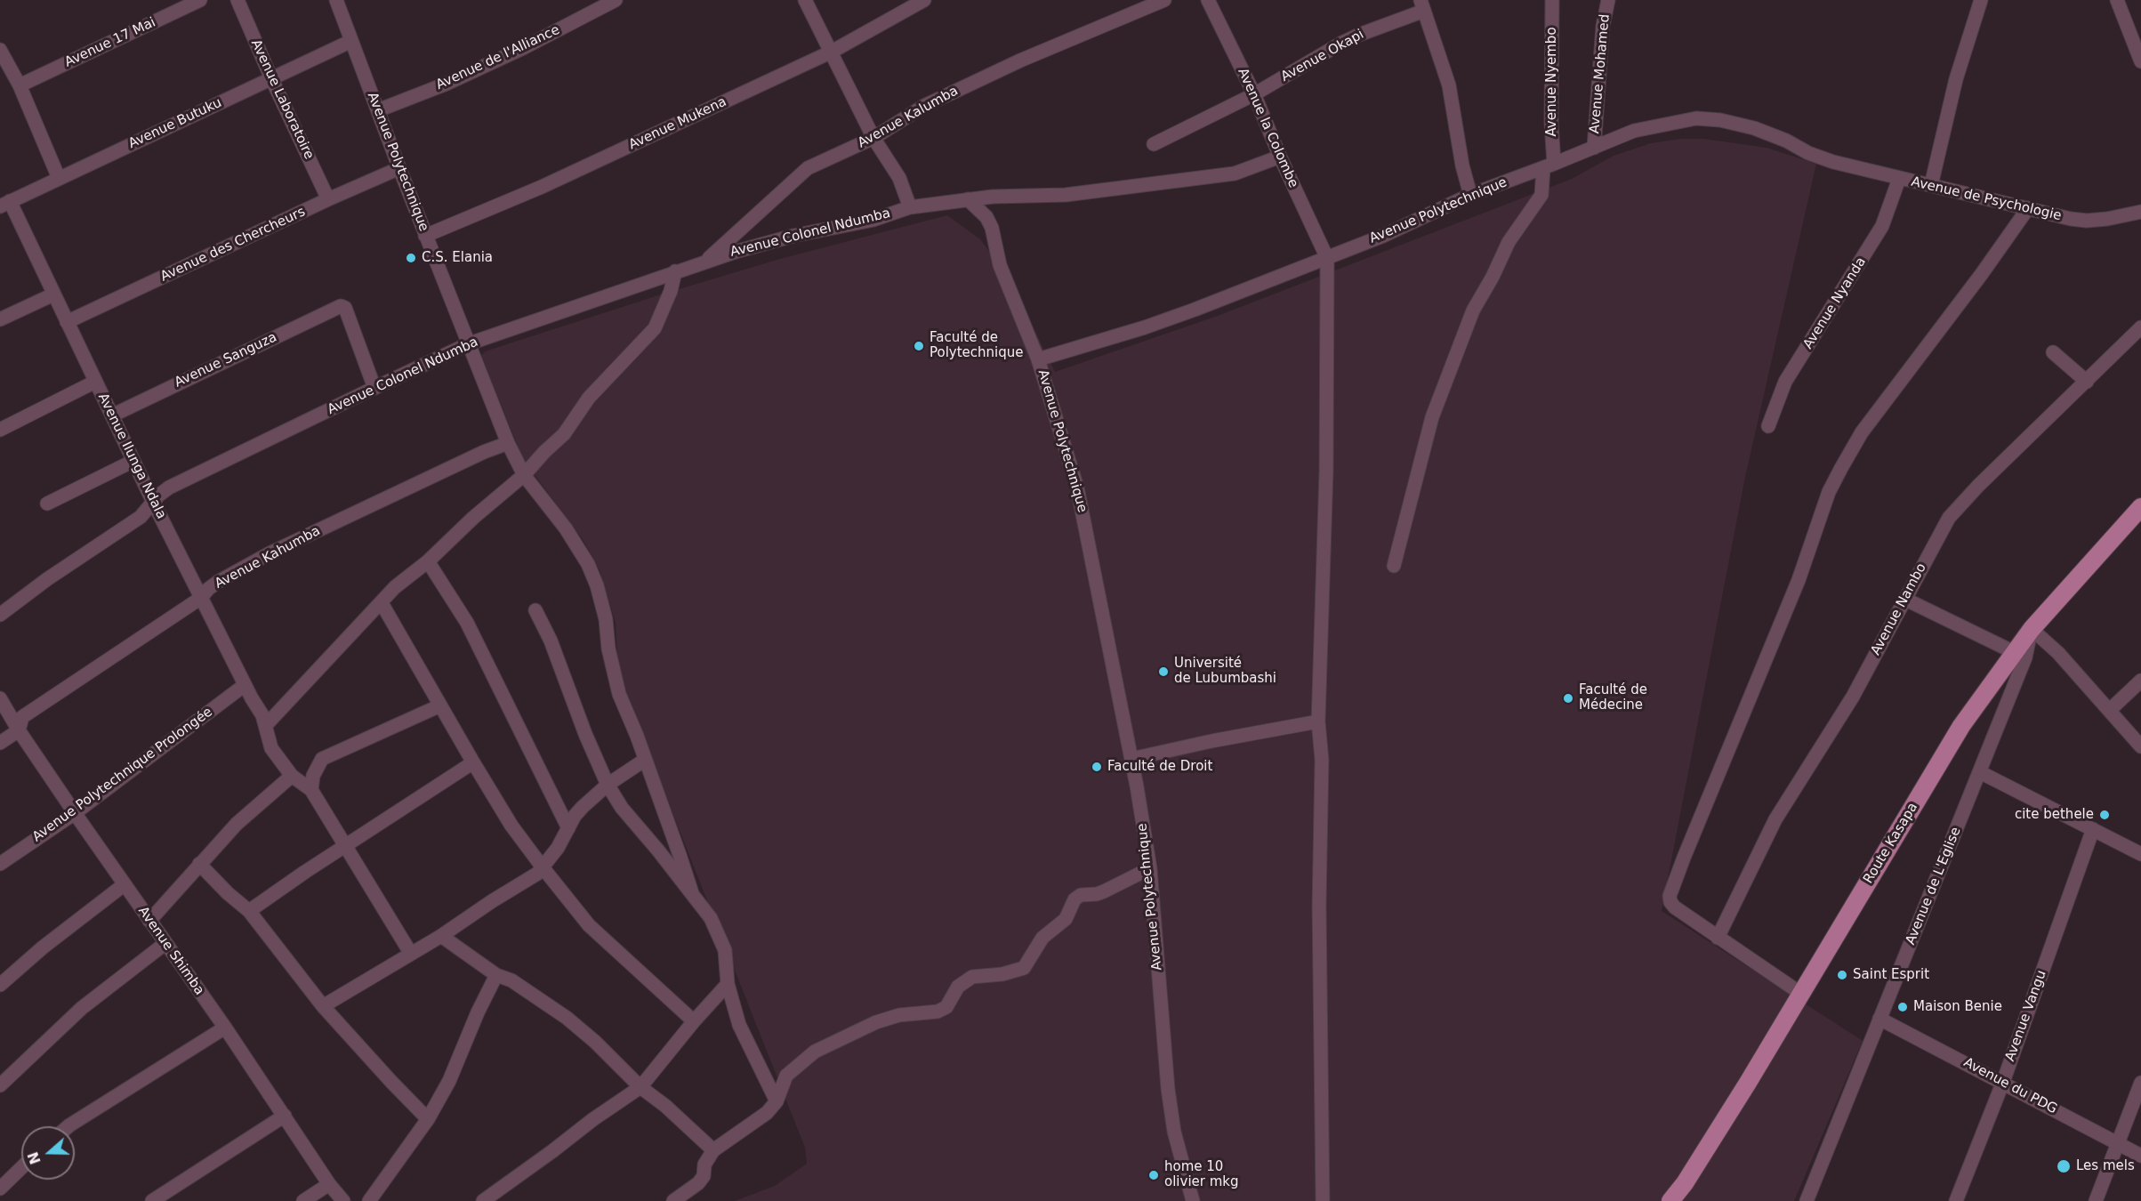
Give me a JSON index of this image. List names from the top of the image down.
{
  "streets": {
    "main road": ["Route Kasapa"],
    "street": [
      "Avenue 17 Mai",
      "Avenue Okapi",
      "Avenue de l'Alliance",
      "Avenue Mohamed",
      "Avenue Nyembo",
      "Avenue Laboratoire",
      "Avenue Kalumba",
      "Avenue Butuku",
      "Avenue Mukena",
      "Avenue la Colombe",
      "Avenue Polytechnique",
      "Avenue de Psychologie",
      "Avenue Colonel Ndumba",
      "Avenue des Chercheurs",
      "Avenue Nyanda",
      "Avenue Sanguza",
      "Avenue Ilunga Ndala",
      "Avenue Kahumba",
      "Avenue Nambo",
      "Avenue Polytechnique Prolongée",
      "Avenue de L'Eglise",
      "Avenue Shimba",
      "Avenue Vangu",
      "Avenue du PDG"
    ]
  },
  "crossings": [
    ["Avenue Okapi", "Avenue la Colombe"],
    ["Avenue de l'Alliance", "Avenue Polytechnique"],
    ["Avenue Mohamed", "Avenue Polytechnique"],
    ["Avenue Nyembo", "Avenue Polytechnique"],
    ["Avenue Laboratoire", "Avenue Butuku"],
    ["Avenue Laboratoire", "Avenue des Chercheurs"],
    ["Avenue Kalumba", "Avenue Colonel Ndumba"],
    ["Avenue Butuku", "Avenue Polytechnique"],
    ["Avenue Butuku", "Avenue Ilunga Ndala"],
    ["Avenue Mukena", "Avenue Polytechnique"],
    ["Avenue la Colombe", "Avenue Polytechnique"],
    ["Avenue la Colombe", "Avenue Colonel Ndumba"],
    ["Avenue Polytechnique", "Avenue de Psychologie"],
    ["Avenue Polytechnique", "Avenue Colonel Ndumba"],
    ["Avenue Polytechnique", "Avenue des Chercheurs"],
    ["Avenue Polytechnique", "Avenue Kahumba"],
    ["Avenue de Psychologie", "Avenue Nyanda"],
    ["Avenue Colonel Ndumba", "Avenue Sanguza"],
    ["Avenue Colonel Ndumba", "Avenue Ilunga Ndala"],
    ["Avenue des Chercheurs", "Avenue Ilunga Ndala"],
    ["Avenue Sanguza", "Avenue Ilunga Ndala"],
    ["Avenue Ilunga Ndala", "Avenue Kahumba"],
    ["Avenue Ilunga Ndala", "Avenue Polytechnique Prolongée"],
    ["Avenue Kahumba", "Avenue Shimba"],
    ["Avenue Polytechnique Prolongée", "Avenue Shimba"],
    ["Route Kasapa", "Avenue de L'Eglise"],
    ["Avenue de L'Eglise", "Avenue du PDG"],
    ["Avenue Vangu", "Avenue du PDG"]
  ],
  "places": [
    "C.S. Elania",
    "Faculté de Polytechnique",
    "Université de Lubumbashi",
    "Faculté de Médecine",
    "Faculté de Droit",
    "cite bethele",
    "Saint Esprit",
    "Maison Benie",
    "Les mels",
    "home 10 olivier mkg"
  ],
  "north": "left"
}
